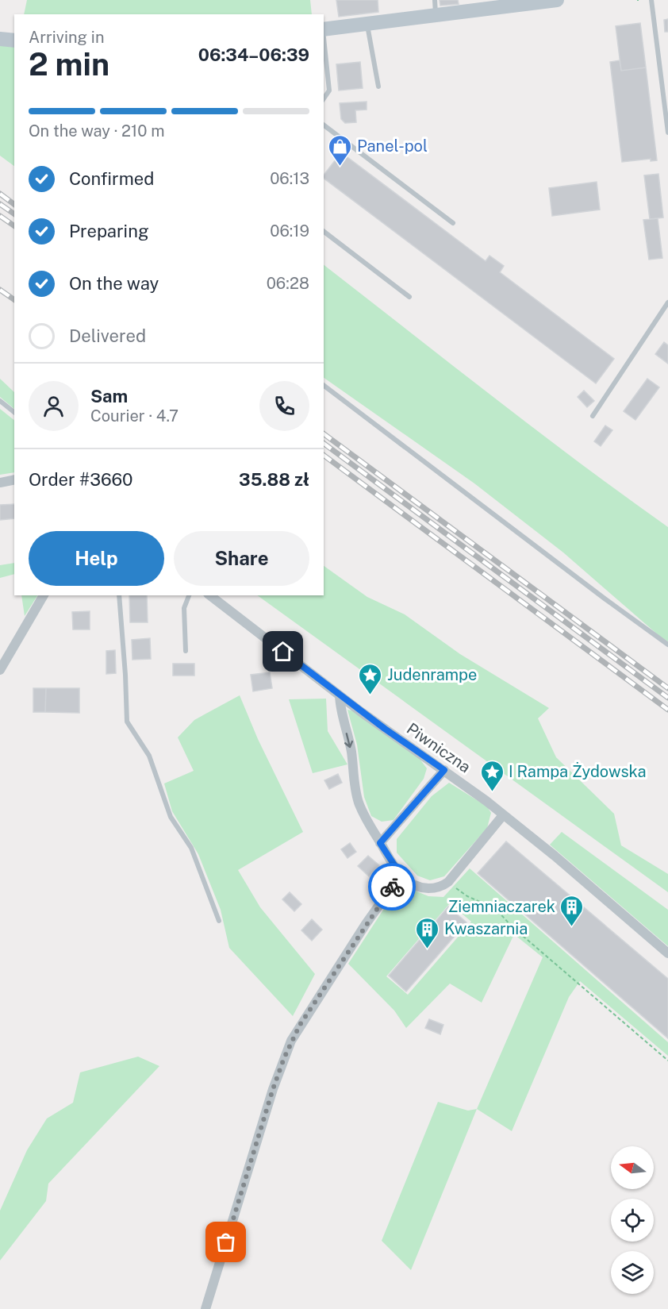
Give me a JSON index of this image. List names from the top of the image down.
{
  "streets": {
    "street": ["Piwniczna"]
  },
  "places": {
    "shop": ["Panel-pol"],
    "place": ["Judenrampe", "I Rampa Żydowska"],
    "building": ["Ziemniaczarek", "Kwaszarnia"]
  },
  "north": "left",
  "page": {
    "heading": ["2 min", "Arriving in", "06:34–06:39"],
    "panel": [
      "Sam",
      "Courier · 4.7",
      "Order #3660",
      "35.88 zł"
    ],
    "bar": "On the way · 210 m",
    "list": [
      ["Confirmed", "06:13"],
      ["Preparing", "06:19"],
      ["On the way", "06:28"],
      "Delivered"
    ],
    "buttons": ["Help", "Share"]
  }
}
